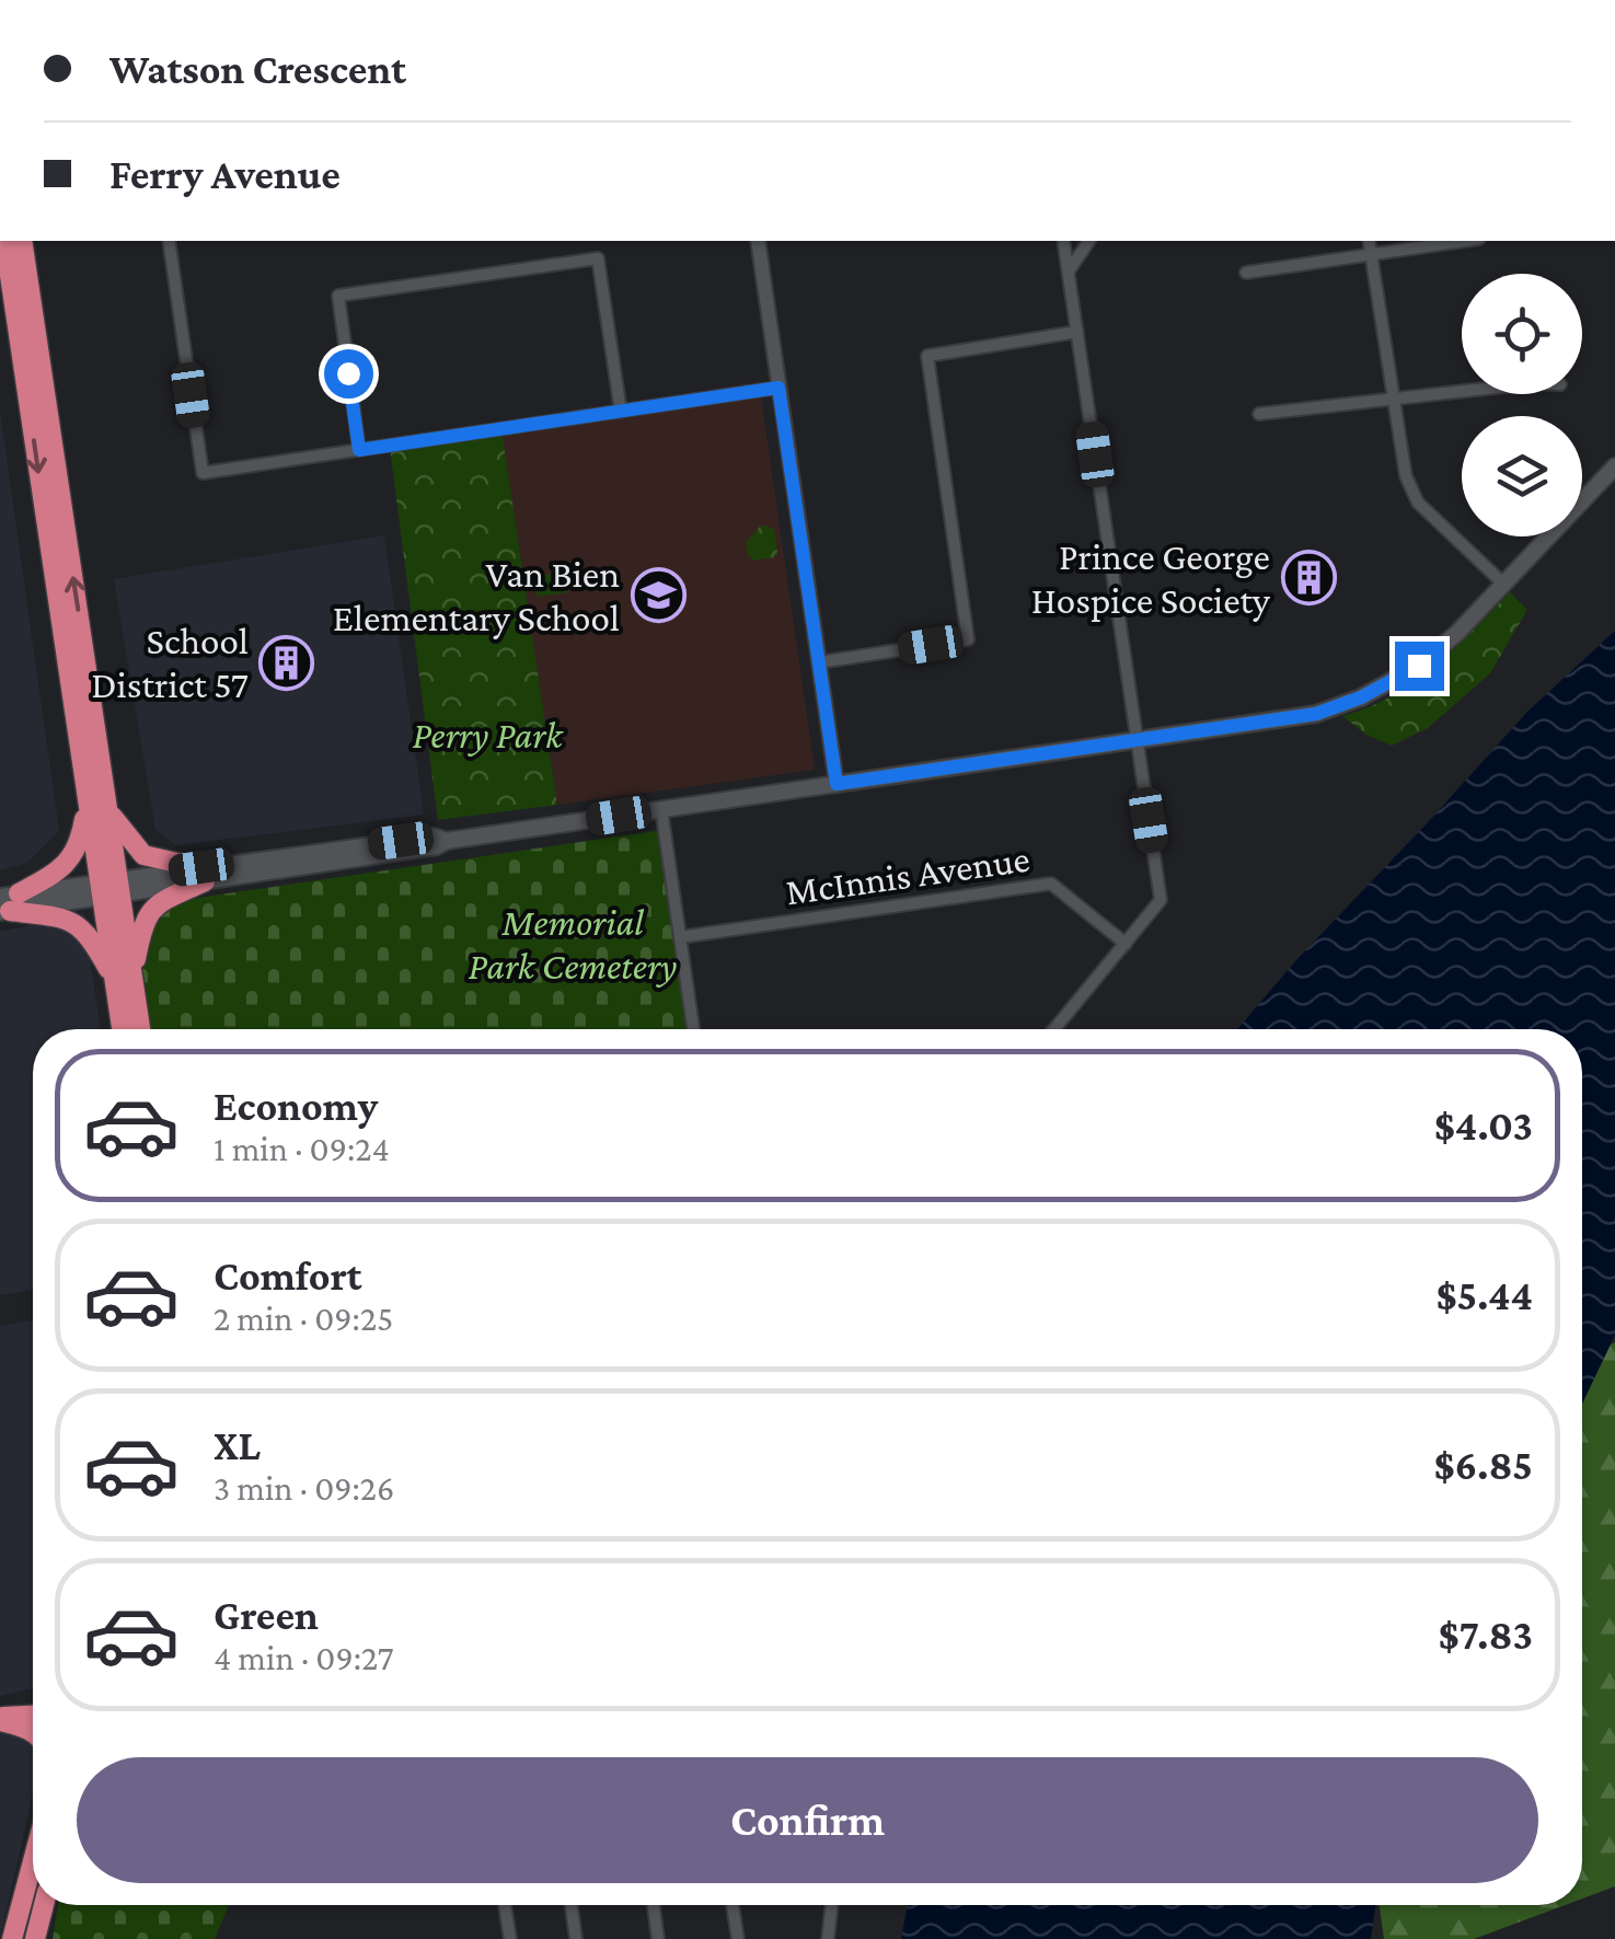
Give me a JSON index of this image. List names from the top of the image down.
{
  "streets": {
    "street": ["McInnis Avenue"]
  },
  "parks": ["Perry Park", "Memorial Park Cemetery"],
  "places": {
    "building": ["Prince George Hospice Society", "School District 57"],
    "school or university": ["Van Bien Elementary School"]
  },
  "page": {
    "banner": ["Watson Crescent", "Ferry Avenue"],
    "list": [
      {
        "name": "Economy",
        "note": "1 min · 09:24",
        "value": "$4.03"
      },
      {
        "name": "Comfort",
        "note": "2 min · 09:25",
        "value": "$5.44"
      },
      {
        "name": "XL",
        "note": "3 min · 09:26",
        "value": "$6.85"
      },
      {
        "name": "Green",
        "note": "4 min · 09:27",
        "value": "$7.83"
      }
    ],
    "buttons": "Confirm"
  }
}
